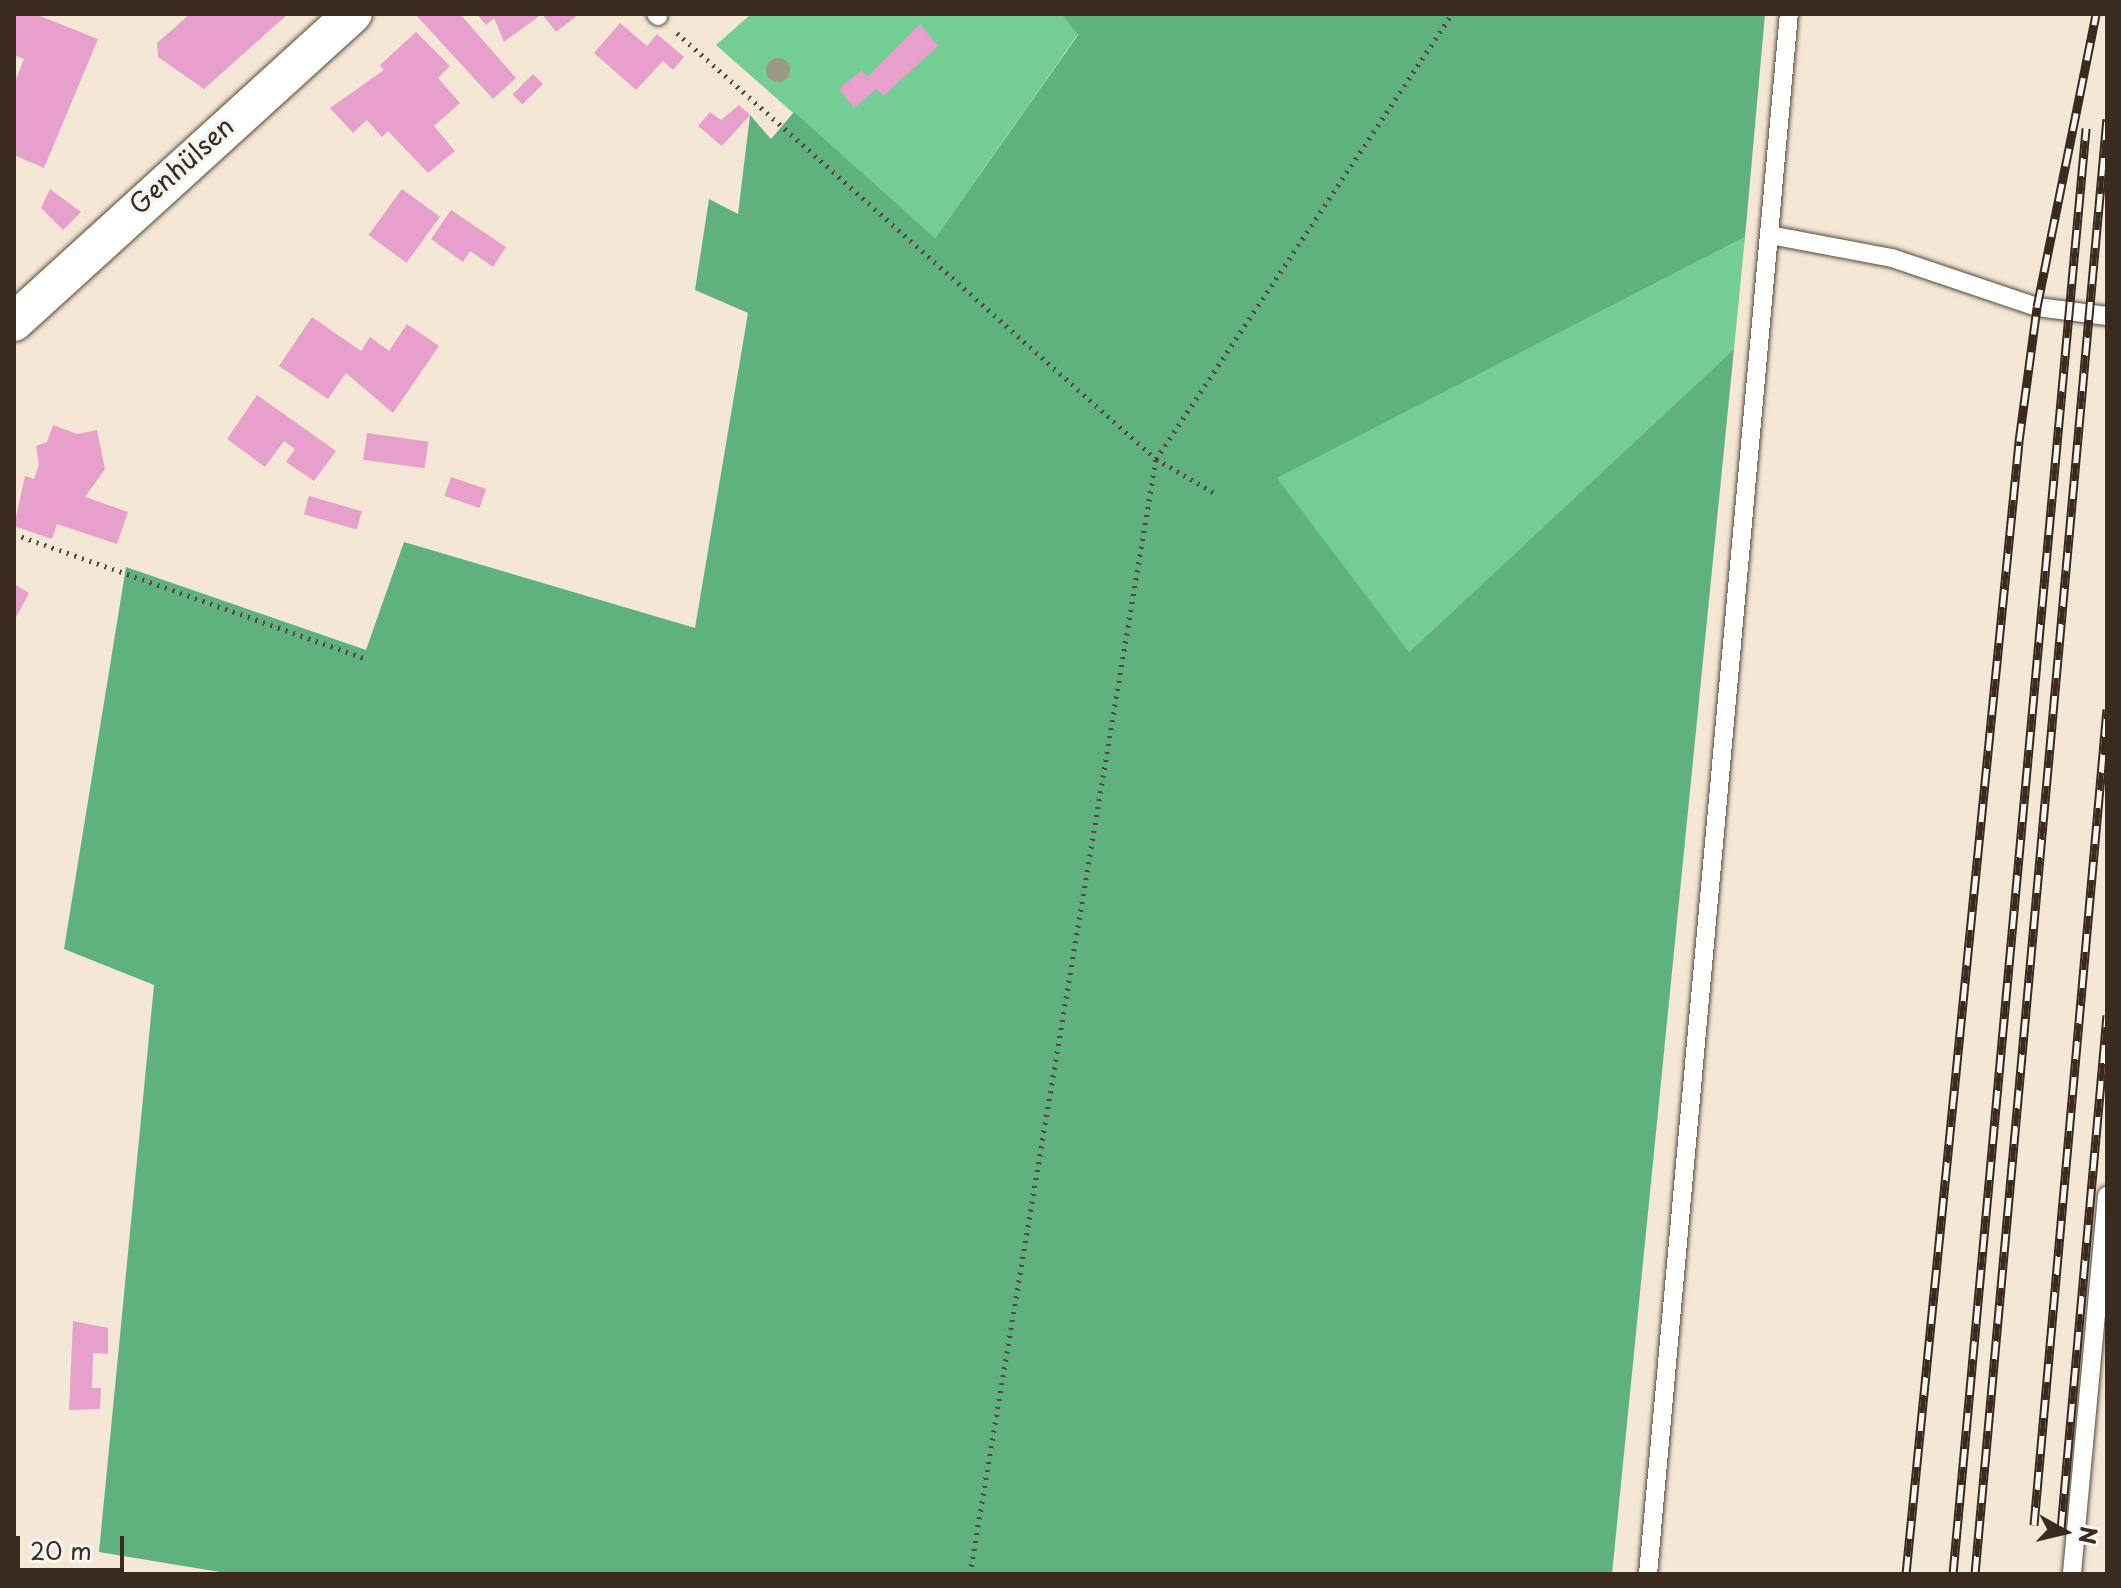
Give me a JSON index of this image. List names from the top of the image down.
{
  "streets": {
    "street": ["Genhülsen"]
  },
  "scale_bar": "20 m",
  "north": "right"
}
